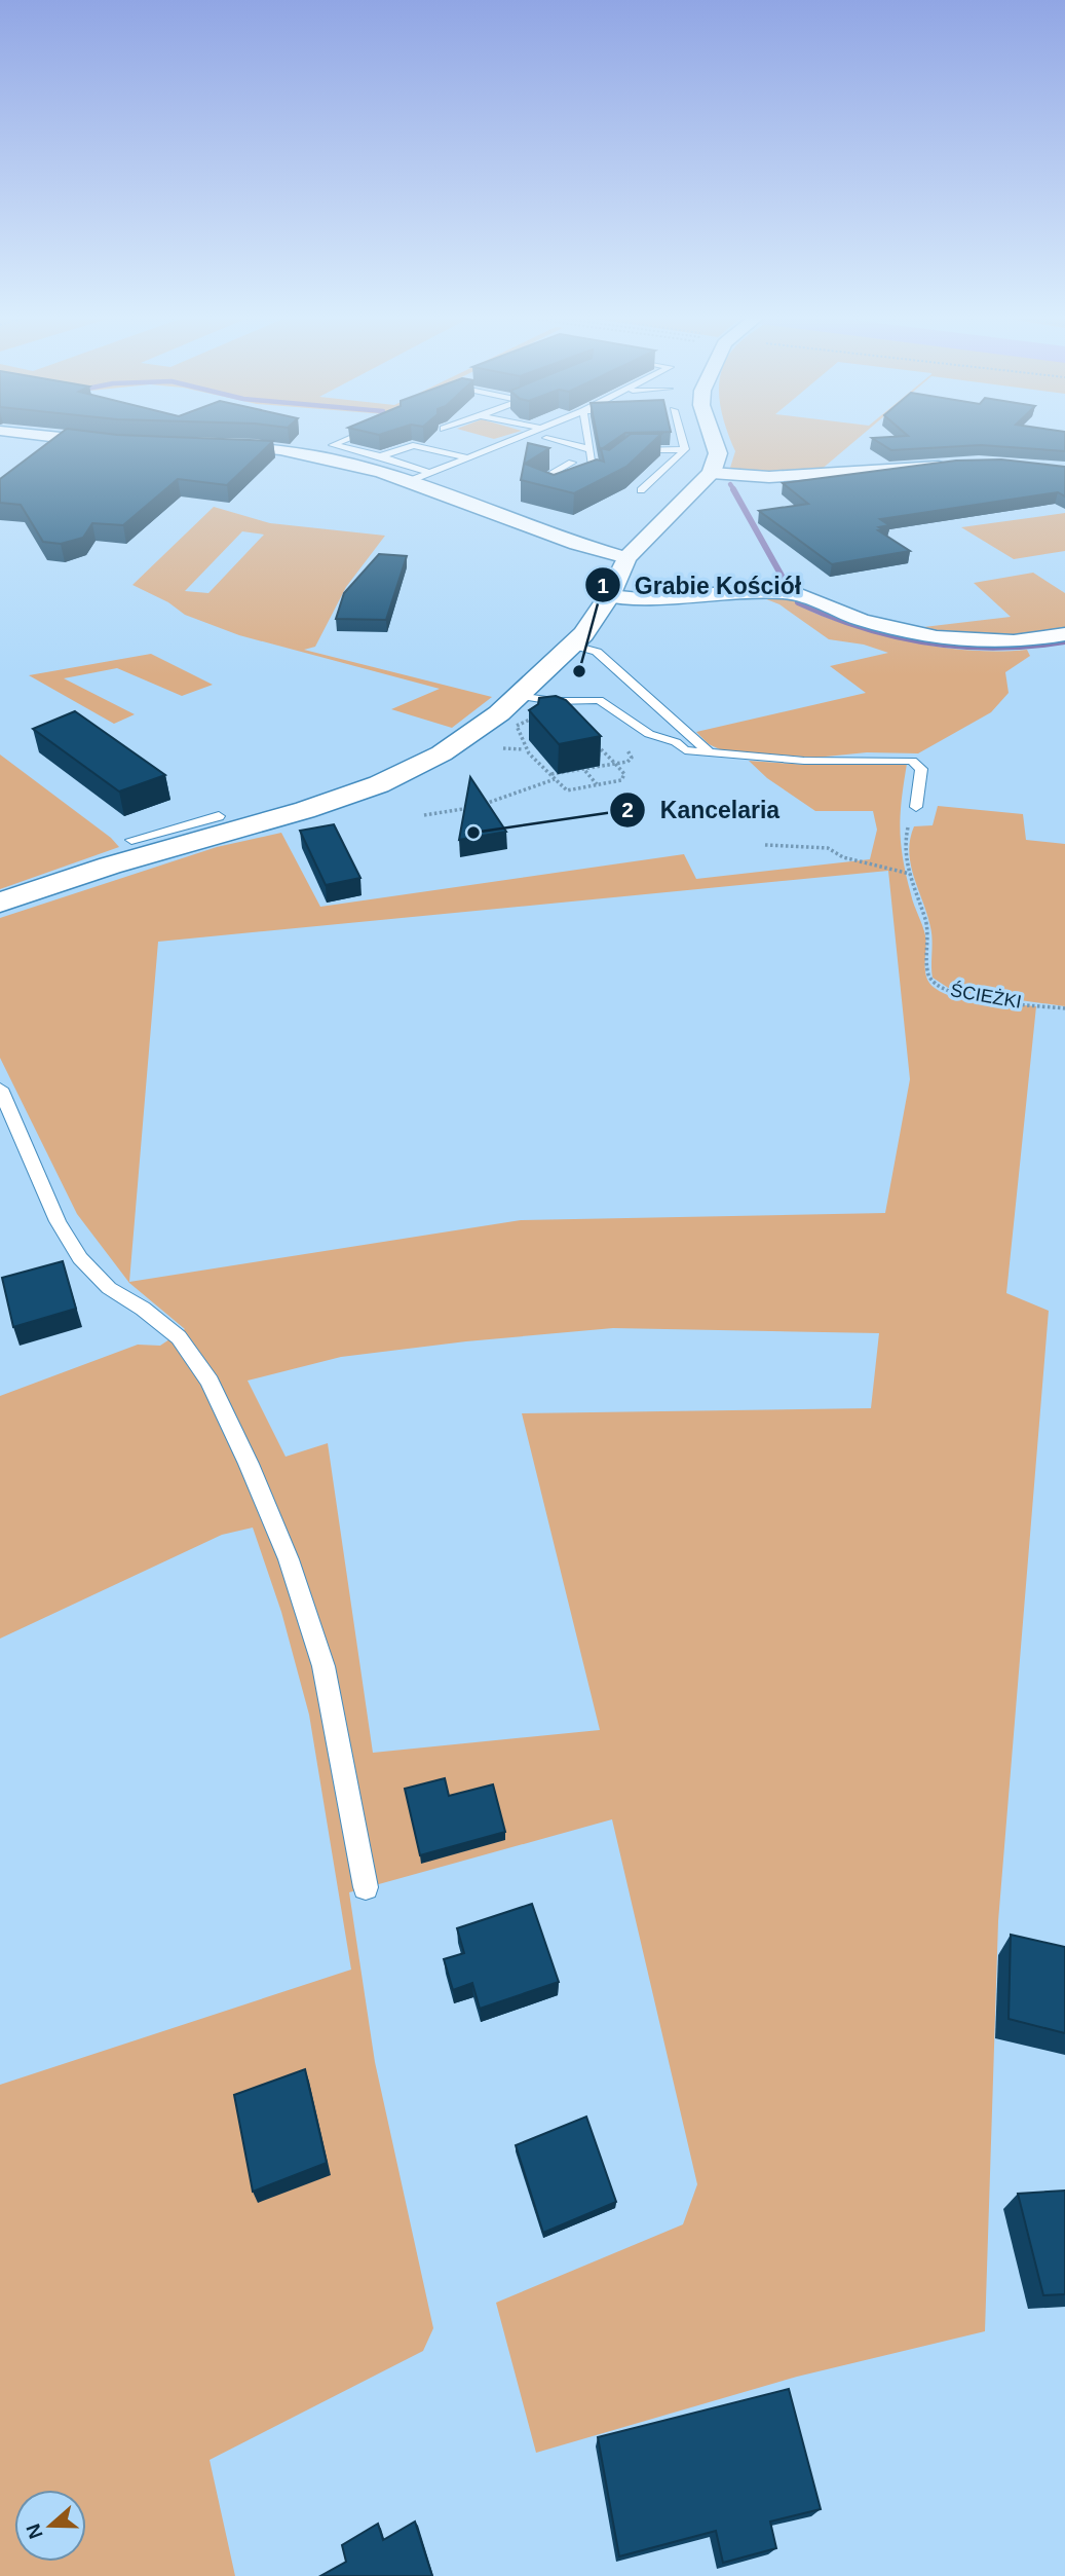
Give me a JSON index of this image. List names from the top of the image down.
{
  "streets": {
    "path": ["ŚCIEŻKI"]
  },
  "places": ["Grabie Kościół", "Kancelaria"],
  "north": "left"
}
